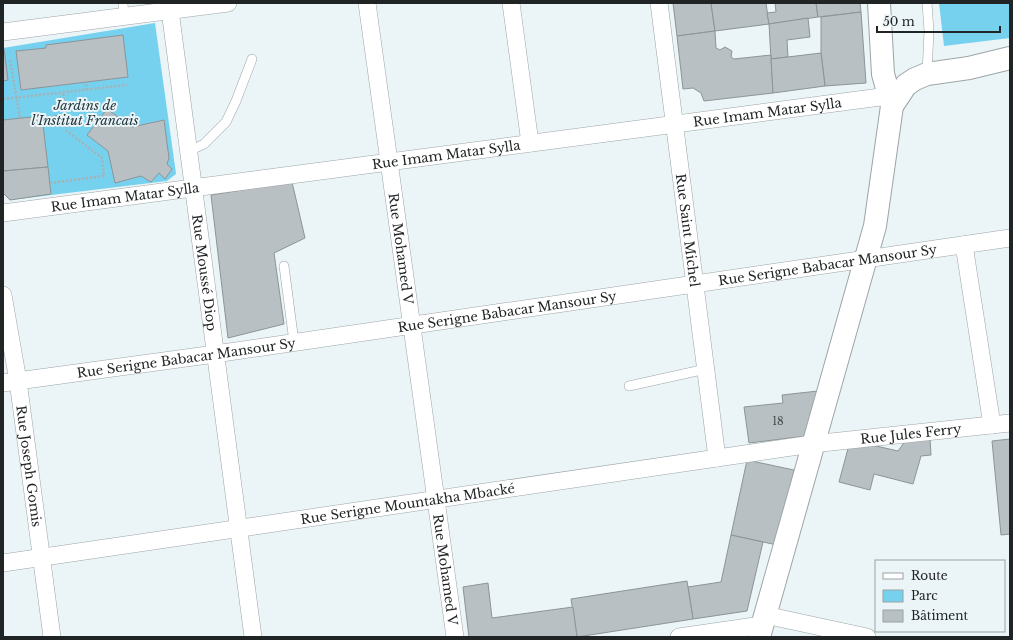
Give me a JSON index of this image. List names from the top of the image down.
{
  "streets": {
    "street": [
      "Rue Imam Matar Sylla",
      "Rue Saint Michel",
      "Rue Mohamed V",
      "Rue Serigne Babacar Mansour Sy",
      "Rue Moussé Diop",
      "Rue Jules Ferry",
      "Rue Joseph Gomis",
      "Rue Serigne Mountakha Mbacké"
    ]
  },
  "crossings": [
    ["Rue Imam Matar Sylla", "Rue Saint Michel"],
    ["Rue Imam Matar Sylla", "Rue Mohamed V"],
    ["Rue Imam Matar Sylla", "Rue Moussé Diop"],
    ["Rue Saint Michel", "Rue Serigne Babacar Mansour Sy"],
    ["Rue Saint Michel", "Rue Serigne Mountakha Mbacké"],
    ["Rue Mohamed V", "Rue Serigne Babacar Mansour Sy"],
    ["Rue Mohamed V", "Rue Serigne Mountakha Mbacké"],
    ["Rue Serigne Babacar Mansour Sy", "Rue Moussé Diop"],
    ["Rue Serigne Babacar Mansour Sy", "Rue Joseph Gomis"],
    ["Rue Moussé Diop", "Rue Serigne Mountakha Mbacké"],
    ["Rue Jules Ferry", "Rue Serigne Mountakha Mbacké"],
    ["Rue Joseph Gomis", "Rue Serigne Mountakha Mbacké"]
  ],
  "parks": ["Jardins de l'Institut Francais"],
  "house_numbers": ["18"],
  "legend": ["Route", "Parc", "Bâtiment"],
  "scale_bar": "50 m"
}
